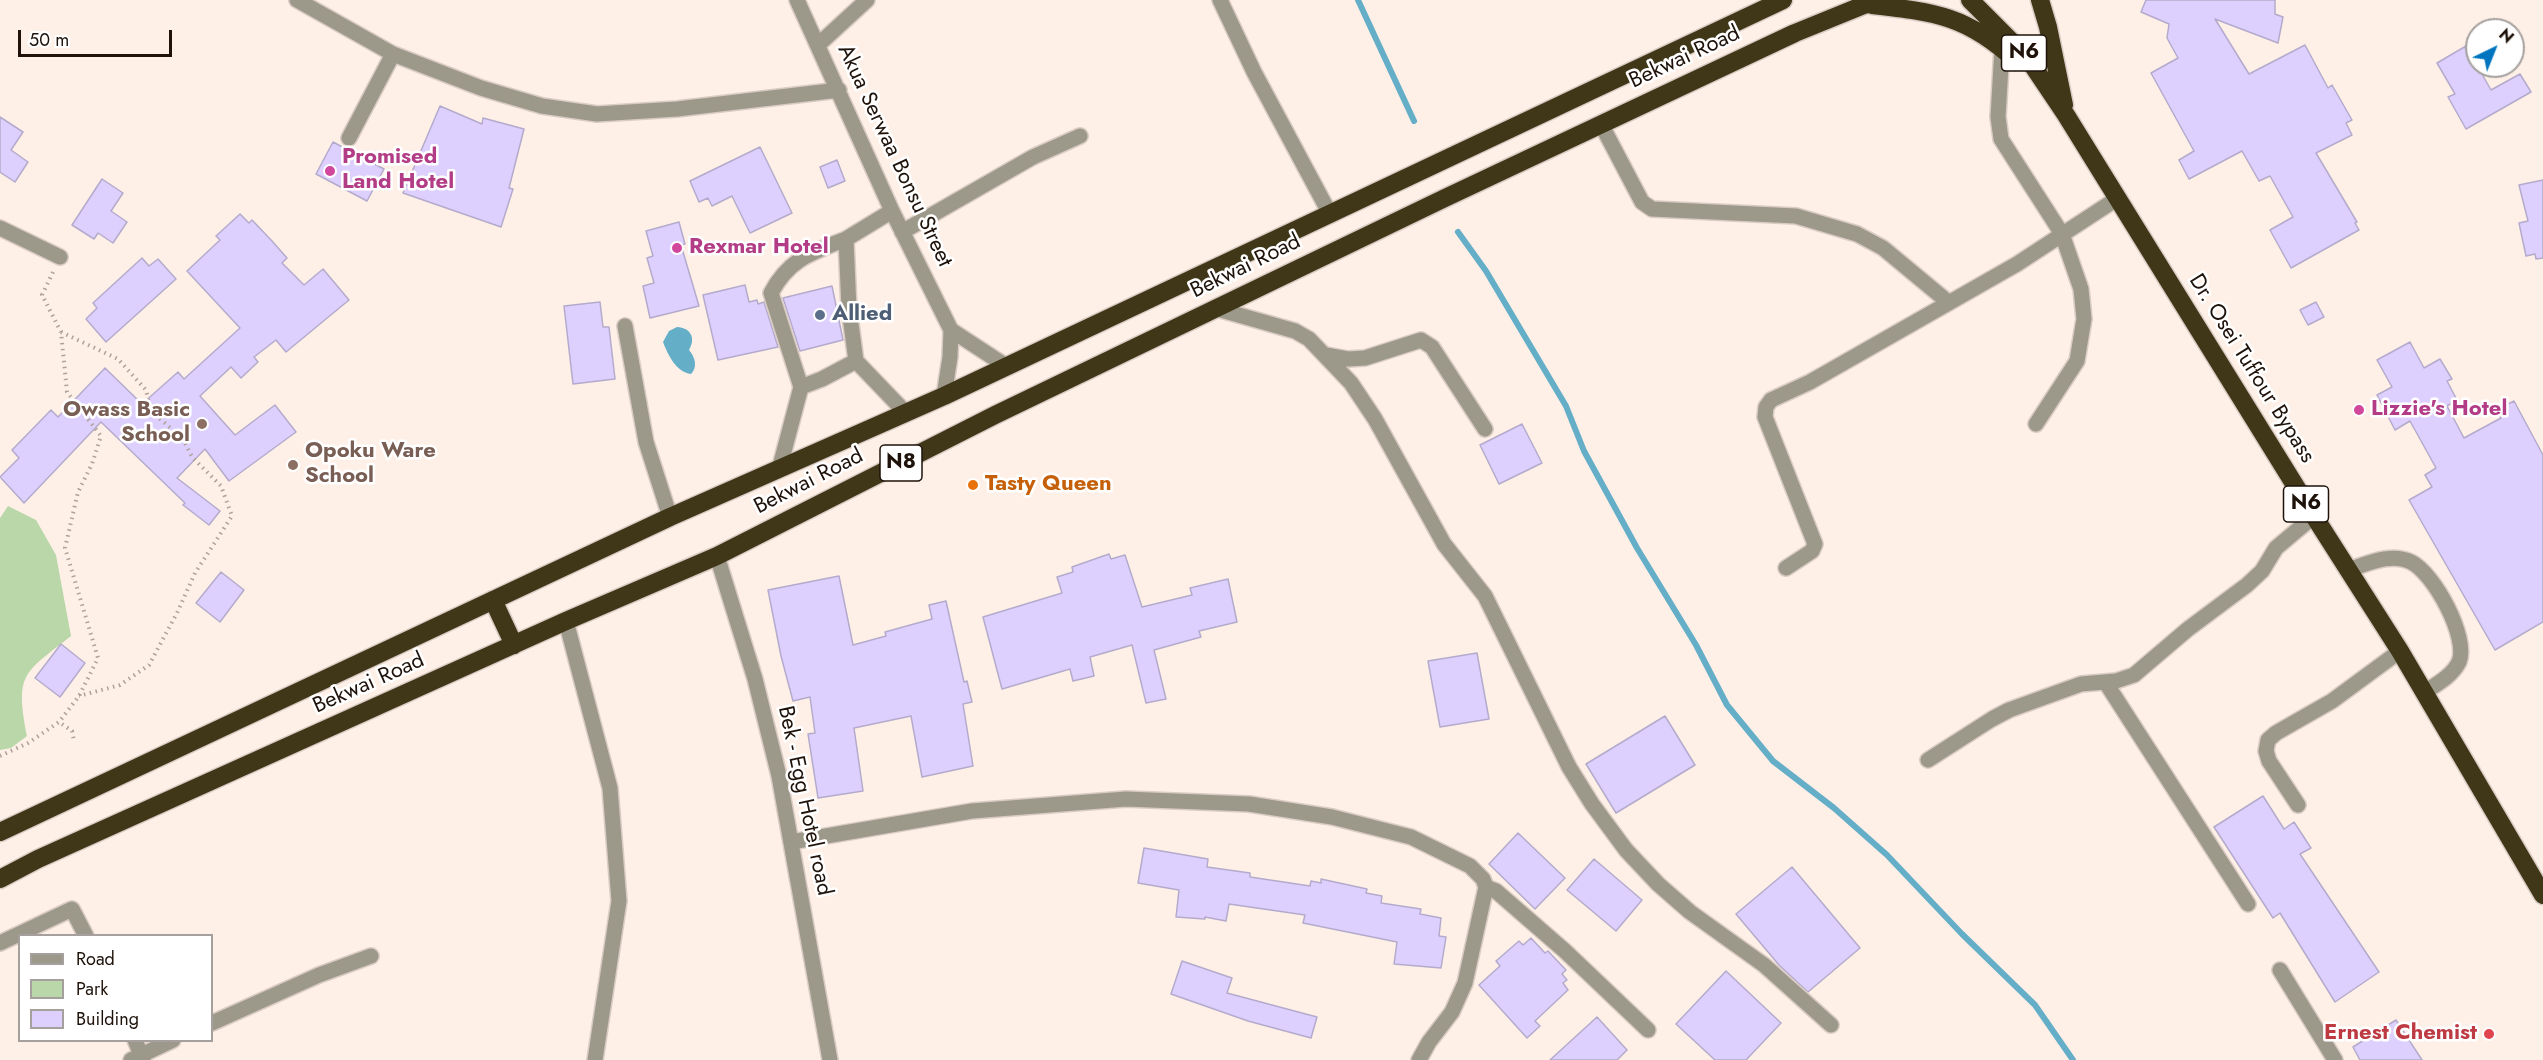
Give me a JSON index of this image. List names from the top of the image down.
{
  "streets": {
    "highway": [
      "N6",
      "Bekwai Road",
      "Dr. Osei Tuffour Bypass",
      "N8"
    ],
    "street": ["Akua Serwaa Bonsu Street", "Bek - Egg Hotel road"]
  },
  "crossings": [
    ["Bekwai Road", "N8"],
    ["Bekwai Road", "Bek - Egg Hotel road"]
  ],
  "places": [
    "Promised Land Hotel",
    "Rexmar Hotel",
    "Allied",
    "Lizzie's Hotel",
    "Owass Basic School",
    "Opoku Ware School",
    "Tasty Queen",
    "Ernest Chemist"
  ],
  "legend": ["Road", "Park", "Building"],
  "scale_bar": "50 m",
  "north": "top right"
}
